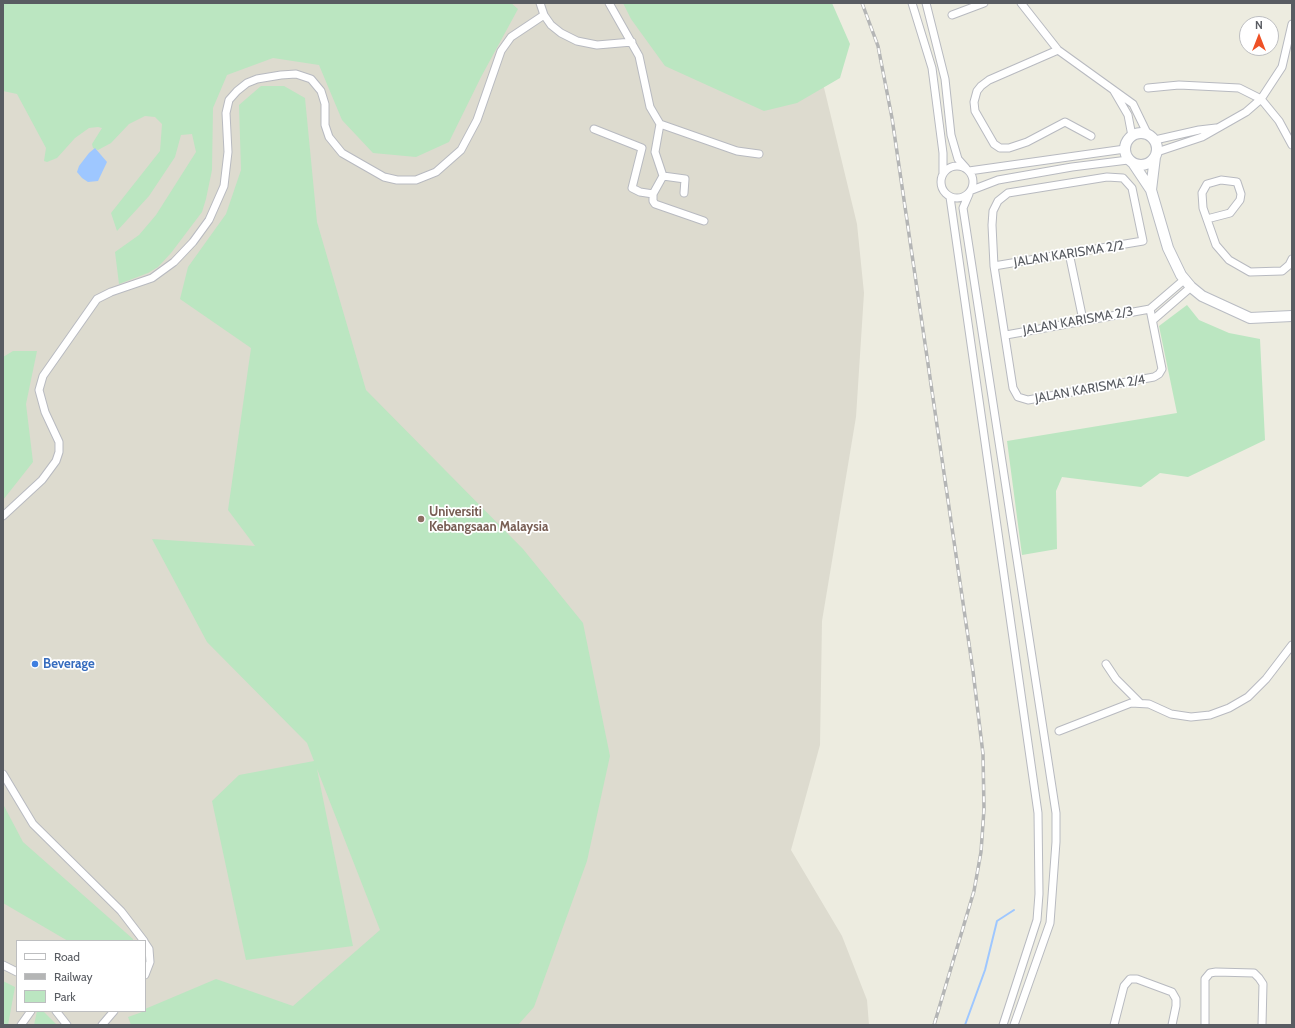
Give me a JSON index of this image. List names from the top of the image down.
{
  "streets": {
    "street": ["JALAN KARISMA 2/2", "JALAN KARISMA 2/3", "JALAN KARISMA 2/4"]
  },
  "crossings": [
    ["JALAN KARISMA 2/2", "JALAN KARISMA 2/4"],
    ["JALAN KARISMA 2/3", "JALAN KARISMA 2/4"]
  ],
  "places": ["Universiti Kebangsaan Malaysia", "Beverage"],
  "legend": ["Road", "Railway", "Park"],
  "north": "top"
}
